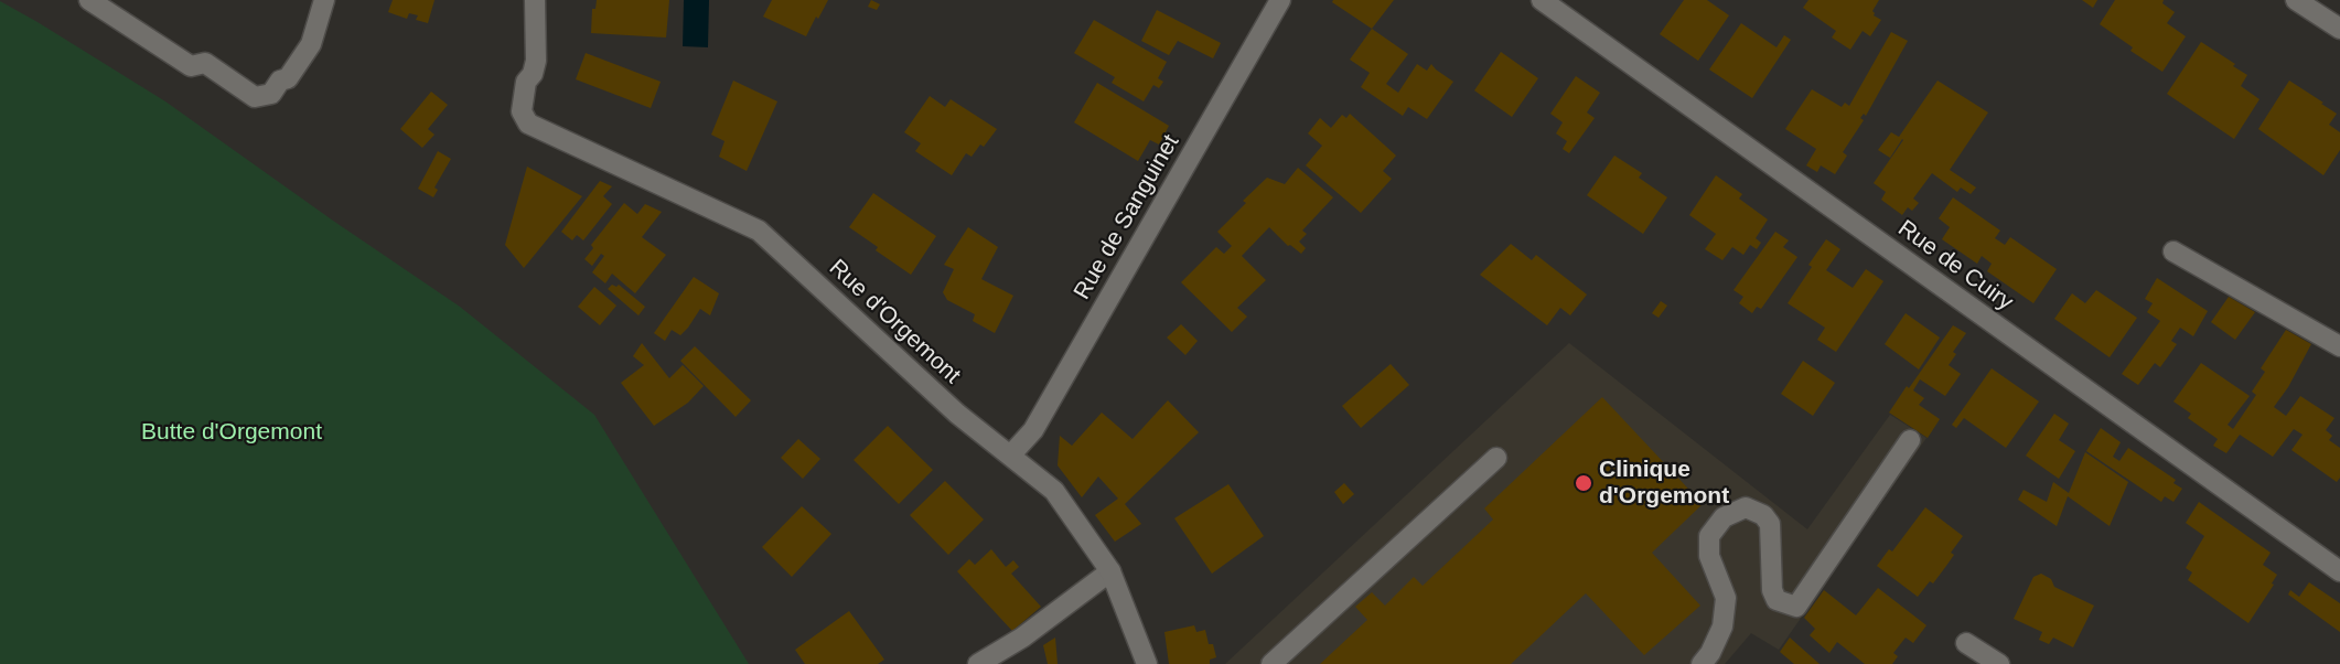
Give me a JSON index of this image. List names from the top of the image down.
{
  "streets": {
    "street": ["Rue de Sanguinet", "Rue de Cuiry", "Rue d'Orgemont"]
  },
  "crossings": [
    ["Rue de Sanguinet", "Rue d'Orgemont"]
  ],
  "parks": ["Butte d'Orgemont"],
  "places": ["Clinique d'Orgemont"]
}
